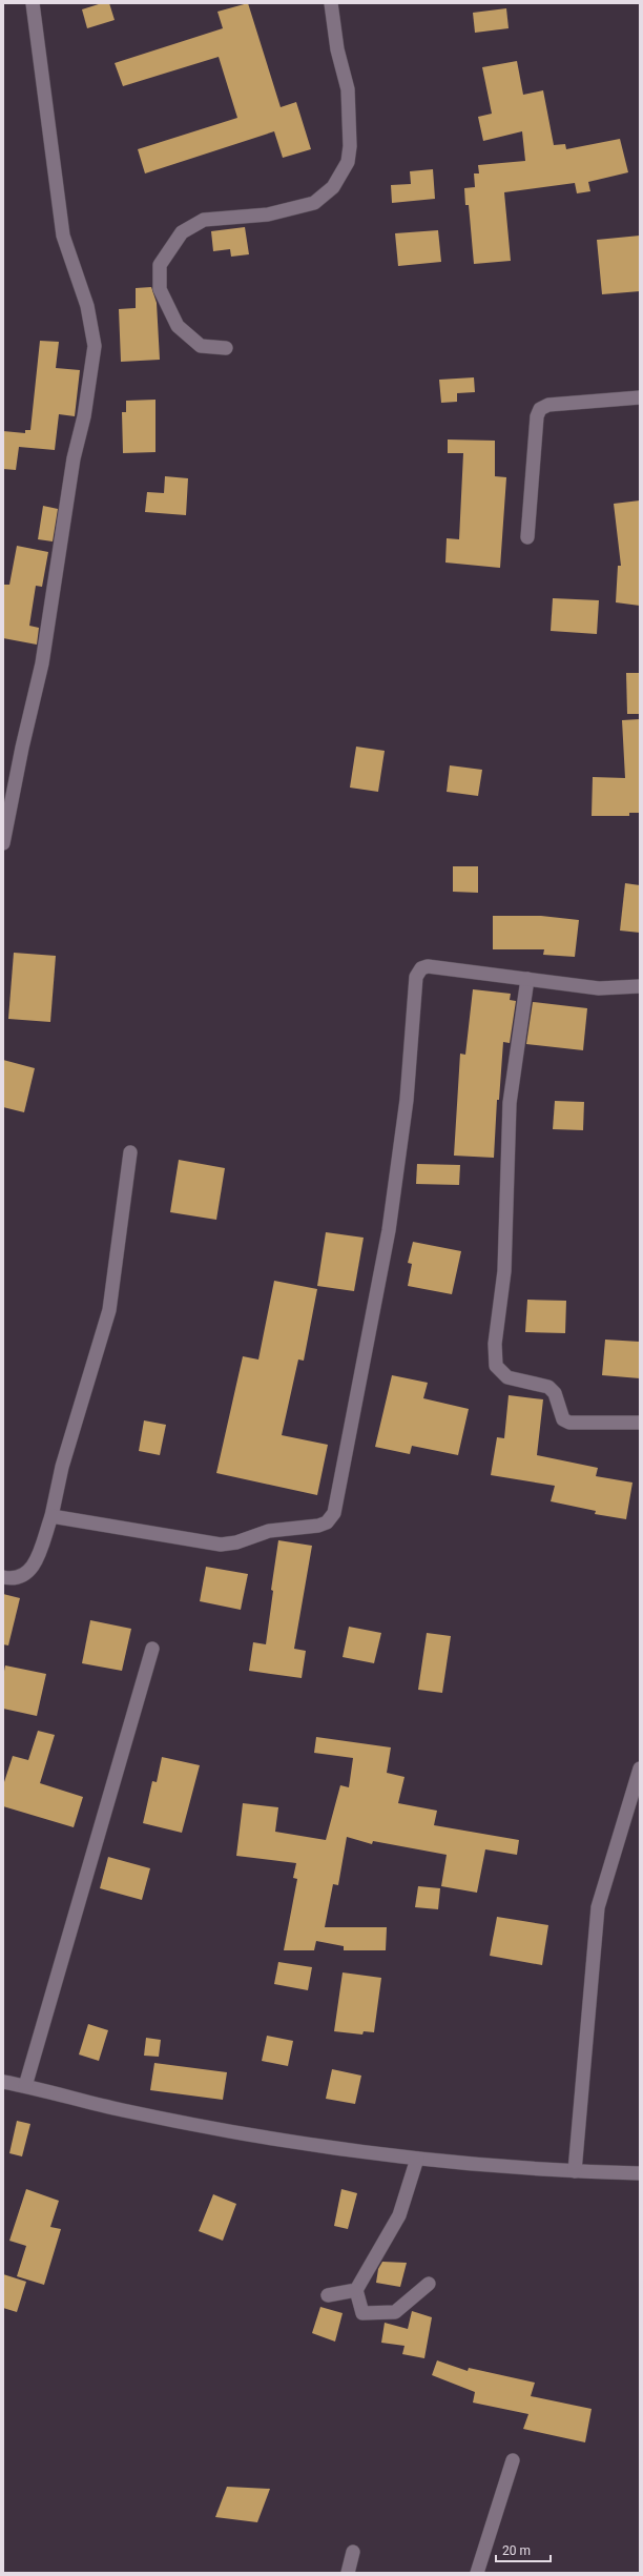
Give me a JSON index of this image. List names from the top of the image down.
{
  "scale_bar": "20 m"
}
